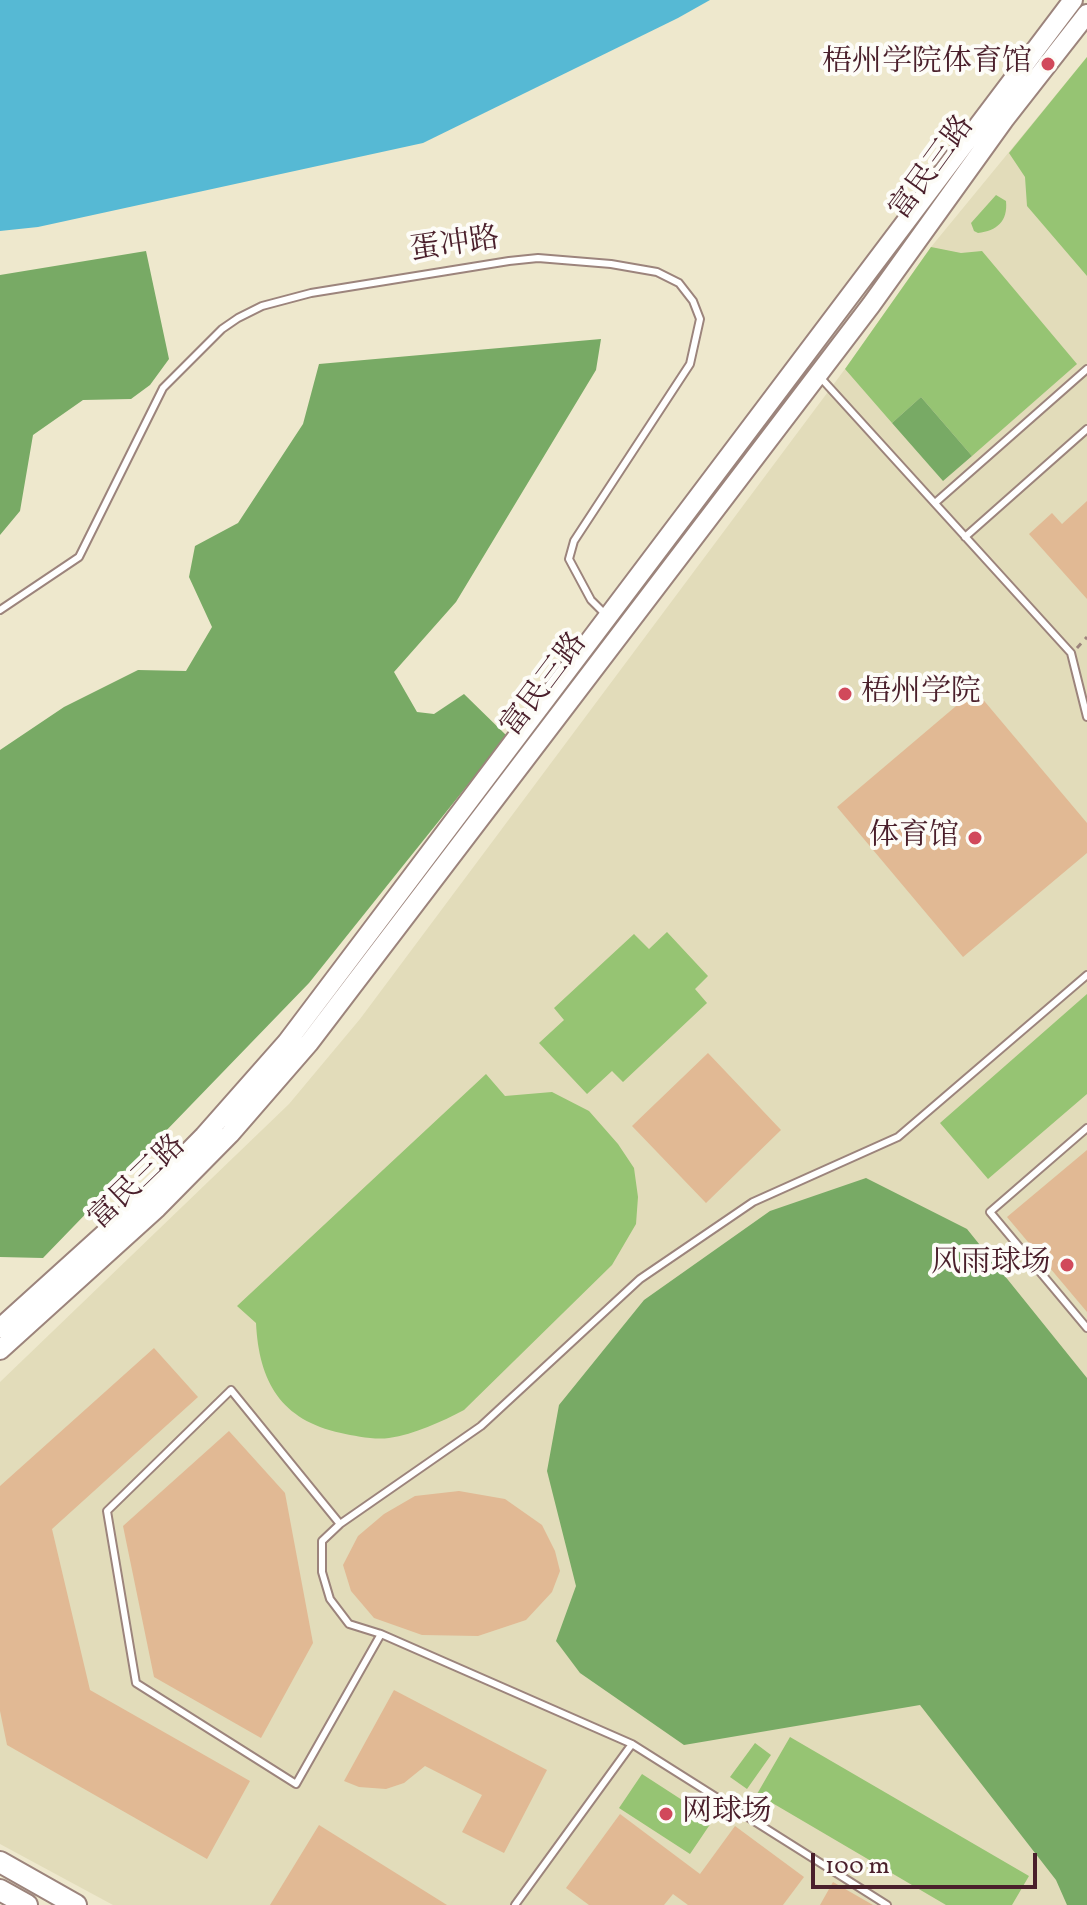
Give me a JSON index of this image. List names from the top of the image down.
{
  "streets": {
    "main road": ["富民三路"],
    "lane": ["蛋冲路"]
  },
  "crossings": [
    ["富民三路", "蛋冲路"]
  ],
  "places": [
    "梧州学院体育馆",
    "梧州学院",
    "体育馆",
    "风雨球场",
    "网球场"
  ],
  "scale_bar": "100 m"
}
